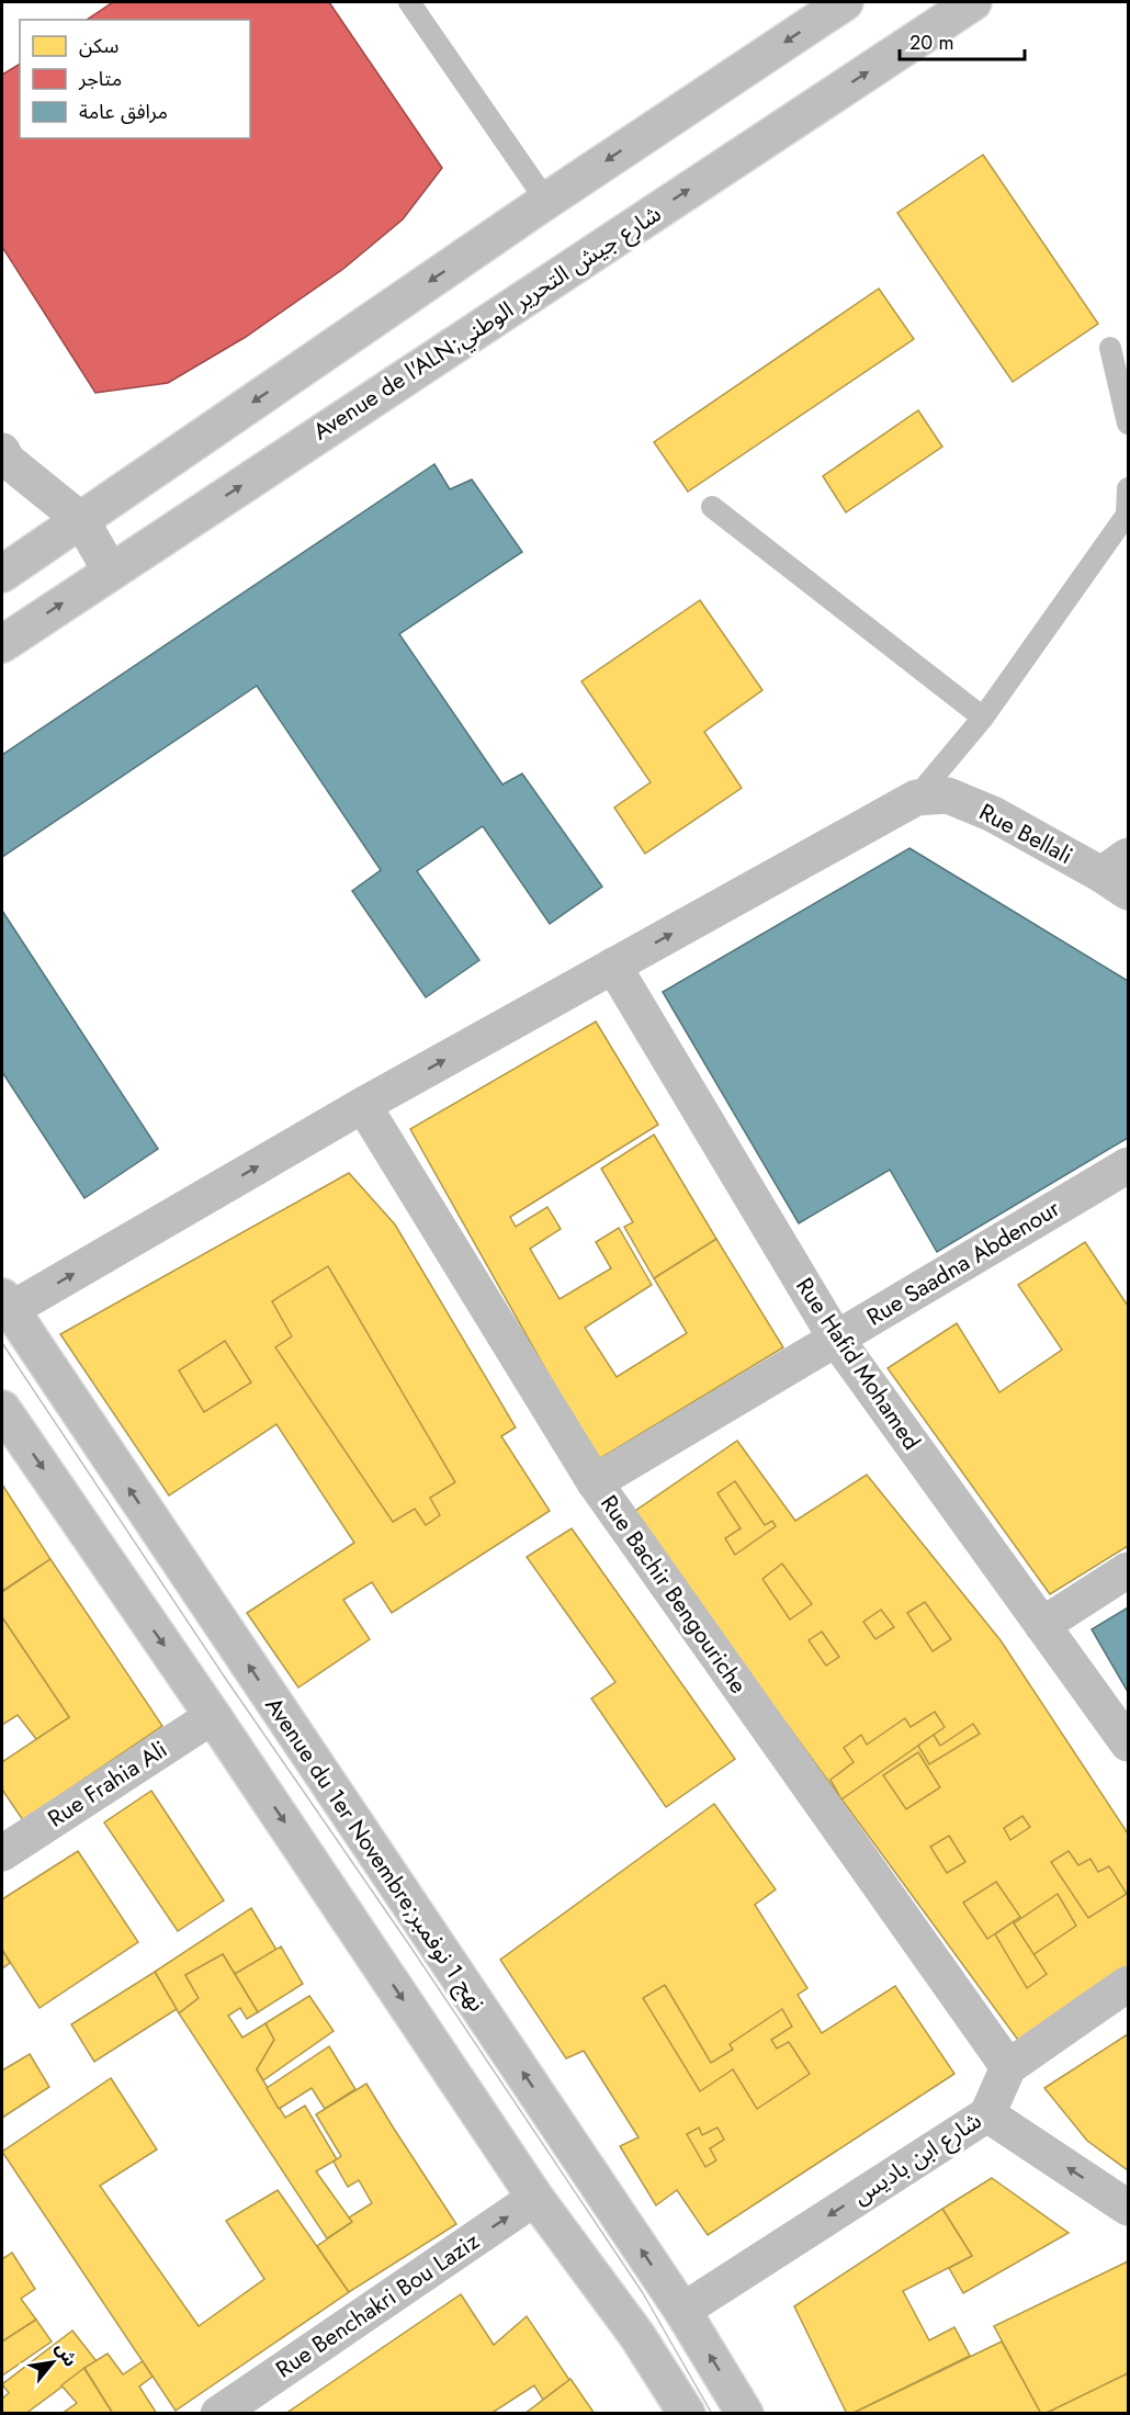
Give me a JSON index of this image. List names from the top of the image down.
{
  "streets": {
    "street": [
      "Avenue de l'ALN;شارع جيش التحرير الوطني",
      "Rue Bellali",
      "Rue Saadna Abdenour",
      "Rue Hafid Mohamed",
      "Rue Bachir Bengouriche",
      "Rue Frahia Ali",
      "Avenue du 1er Novembre;نهج 1 نوفمبر",
      "شارع ابن باديس",
      "Rue Benchakri Bou Laziz"
    ]
  },
  "crossings": [
    ["Rue Saadna Abdenour", "Rue Hafid Mohamed"],
    ["Rue Saadna Abdenour", "Rue Bachir Bengouriche"],
    ["Rue Bachir Bengouriche", "شارع ابن باديس"],
    ["Avenue du 1er Novembre;نهج 1 نوفمبر", "شارع ابن باديس"]
  ],
  "one_way": ["شارع ابن باديس", "Rue Benchakri Bou Laziz"],
  "legend": ["سكن", "متاجر", "مرافق عامة"],
  "scale_bar": "20 m",
  "north": "top right"
}
